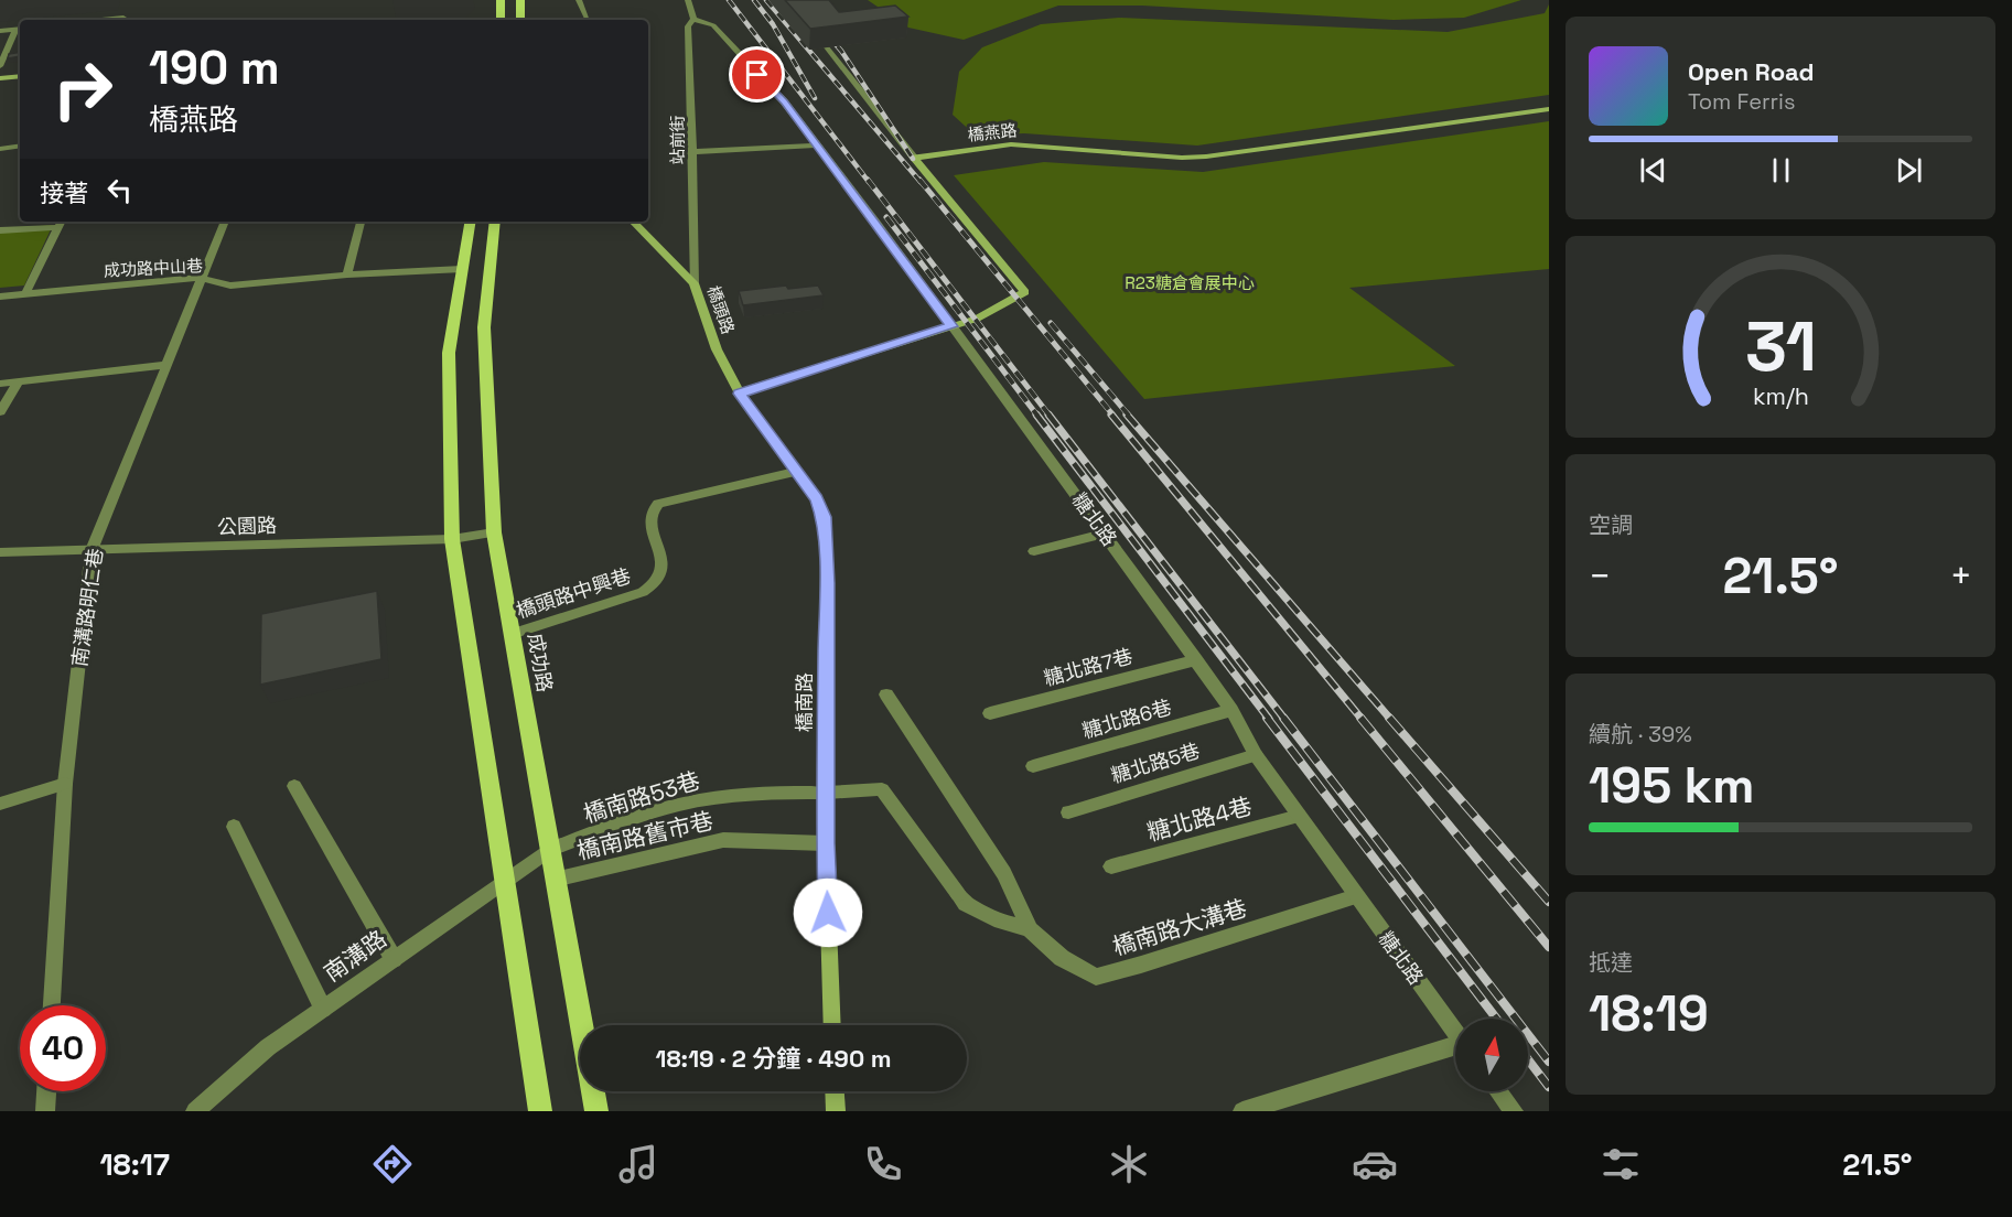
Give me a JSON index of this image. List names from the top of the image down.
{
  "streets": {
    "main road": ["成功路"],
    "street": [
      "橋燕路",
      "站前街",
      "成功路中山巷",
      "橋頭路",
      "糖北路",
      "公園路",
      "橋頭路中興巷",
      "南溝路明仁巷",
      "糖北路7巷",
      "橋南路",
      "糖北路6巷",
      "糖北路5巷",
      "橋南路53巷",
      "糖北路4巷",
      "橋南路舊市巷",
      "橋南路大溝巷",
      "南溝路"
    ]
  },
  "crossings": [
    ["站前街", "橋頭路"],
    ["站前街", "糖北路"],
    ["成功路中山巷", "南溝路明仁巷"],
    ["橋頭路", "橋南路"],
    ["糖北路", "糖北路7巷"],
    ["糖北路", "糖北路6巷"],
    ["糖北路", "糖北路5巷"],
    ["糖北路", "糖北路4巷"],
    ["糖北路", "橋南路大溝巷"],
    ["公園路", "南溝路明仁巷"],
    ["公園路", "成功路"],
    ["橋頭路中興巷", "成功路"],
    ["橋頭路中興巷", "橋南路"],
    ["成功路", "橋南路53巷"],
    ["成功路", "橋南路舊市巷"],
    ["成功路", "南溝路"],
    ["橋南路", "橋南路53巷"],
    ["橋南路", "橋南路舊市巷"],
    ["橋南路53巷", "橋南路大溝巷"],
    ["橋南路53巷", "南溝路"]
  ],
  "parks": ["R23糖倉會展中心"],
  "north": "top",
  "page": {
    "turn": ["190 m", "橋燕路"],
    "song": ["Open Road", "Tom Ferris"],
    "then": "接著",
    "tile": [
      "空調",
      ["續航 · 39%", "195 km"],
      ["抵達", "18:19"]
    ],
    "heat": ["−", "21.5°", "+"],
    "limit": "40",
    "trip": "18:19 · 2 分鐘 · 490 m",
    "tabs": ["18:17", "21.5°"],
    "gauge": ["31", "km/h"]
  }
}
